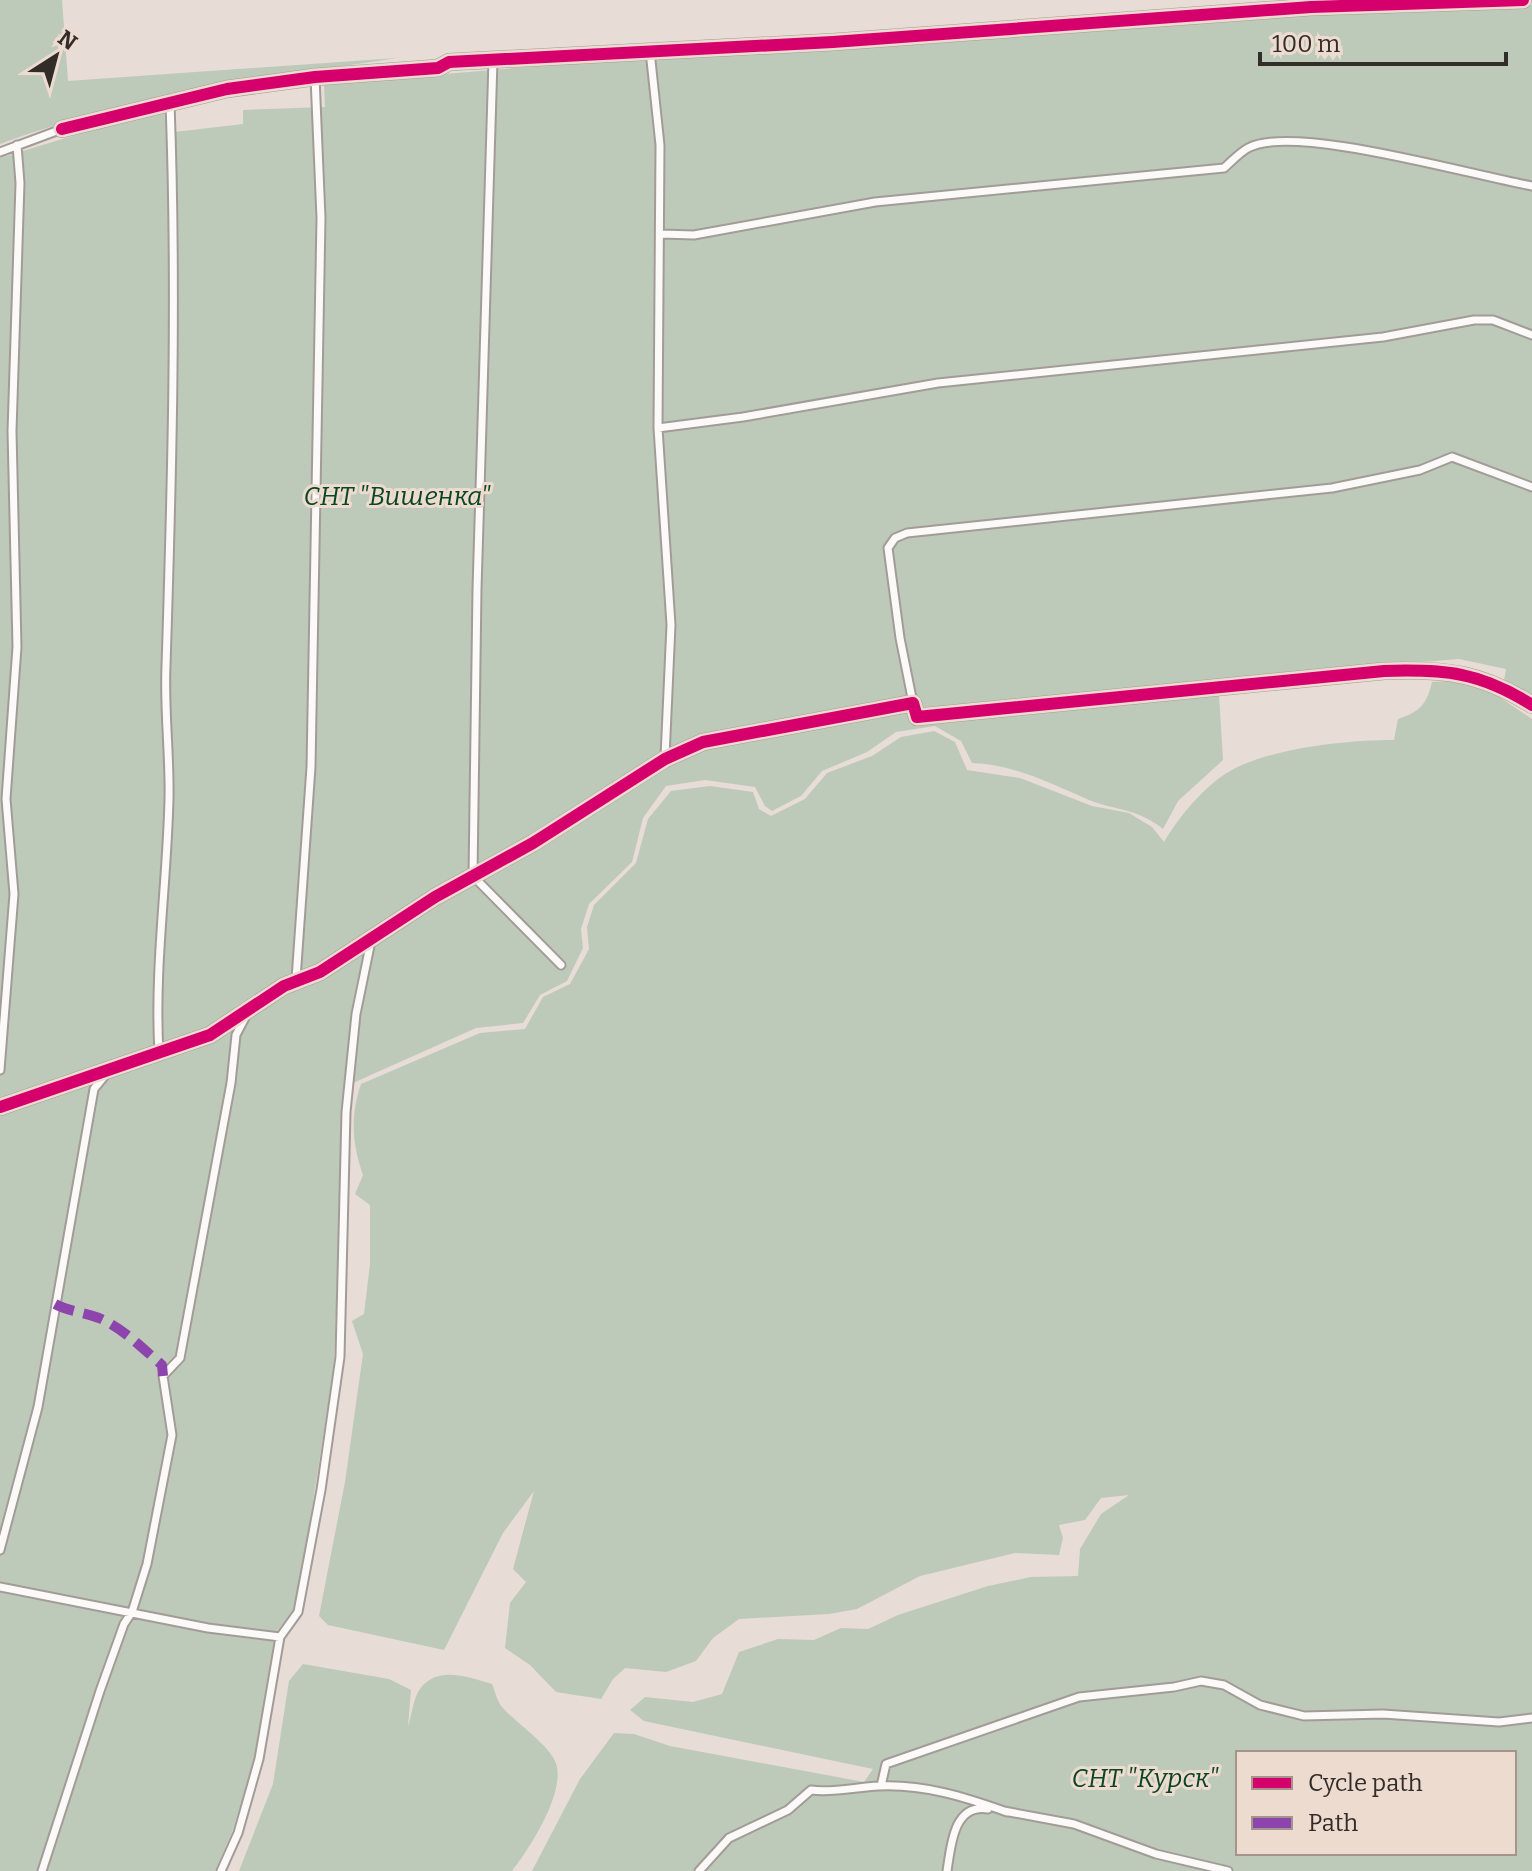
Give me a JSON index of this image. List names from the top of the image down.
{
  "parks": ["СНТ \"Вишенка\"", "СНТ \"Курск\""],
  "legend": ["Cycle path", "Path"],
  "scale_bar": "100 m",
  "north": "top right"
}
